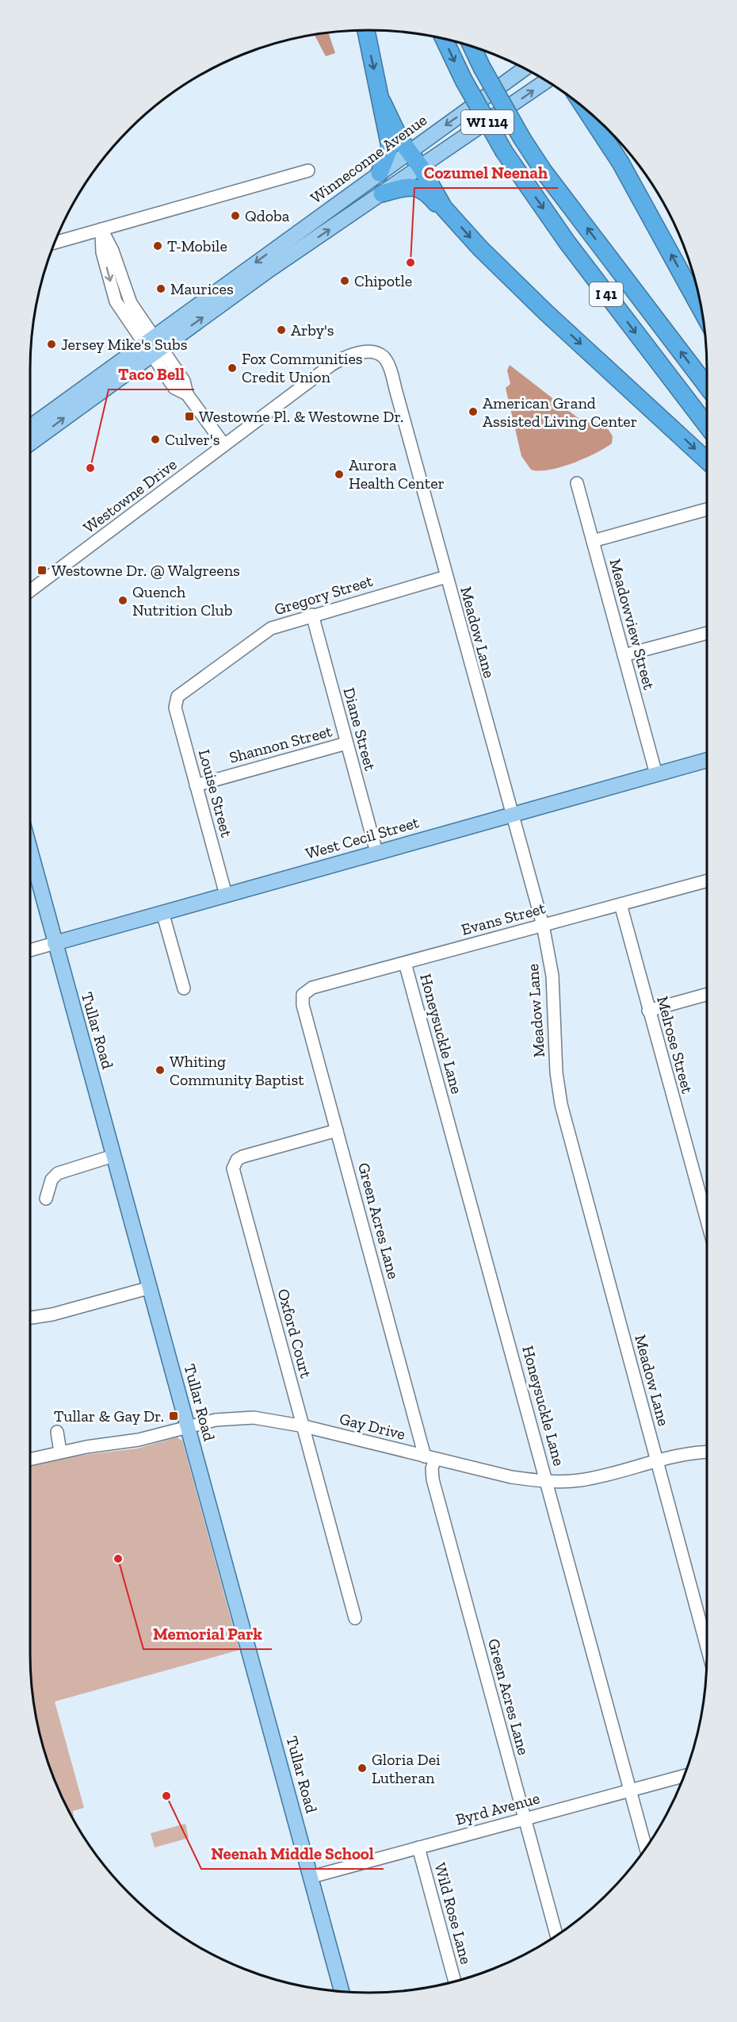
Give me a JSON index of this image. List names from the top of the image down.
{
  "streets": {
    "highway": ["I 41"],
    "main road": [
      "WI 114",
      "Winneconne Avenue",
      "West Cecil Street",
      "Tullar Road"
    ],
    "street": [
      "Westowne Drive",
      "Gregory Street",
      "Meadowview Street",
      "Meadow Lane",
      "Diane Street",
      "Shannon Street",
      "Louise Street",
      "Evans Street",
      "Honeysuckle Lane",
      "Melrose Street",
      "Green Acres Lane",
      "Oxford Court",
      "Gay Drive",
      "Byrd Avenue",
      "Wild Rose Lane"
    ]
  },
  "crossings": [
    ["Westowne Drive", "Meadow Lane"],
    ["Gregory Street", "Meadow Lane"],
    ["Gregory Street", "Diane Street"],
    ["Gregory Street", "Louise Street"],
    ["Meadowview Street", "West Cecil Street"],
    ["Meadow Lane", "West Cecil Street"],
    ["Meadow Lane", "Evans Street"],
    ["Meadow Lane", "Gay Drive"],
    ["Diane Street", "Shannon Street"],
    ["Diane Street", "West Cecil Street"],
    ["Shannon Street", "Louise Street"],
    ["Louise Street", "West Cecil Street"],
    ["West Cecil Street", "Tullar Road"],
    ["Evans Street", "Honeysuckle Lane"],
    ["Evans Street", "Melrose Street"],
    ["Evans Street", "Green Acres Lane"],
    ["Tullar Road", "Gay Drive"],
    ["Tullar Road", "Byrd Avenue"],
    ["Honeysuckle Lane", "Gay Drive"],
    ["Honeysuckle Lane", "Byrd Avenue"],
    ["Green Acres Lane", "Oxford Court"],
    ["Green Acres Lane", "Gay Drive"],
    ["Green Acres Lane", "Byrd Avenue"],
    ["Oxford Court", "Gay Drive"],
    ["Byrd Avenue", "Wild Rose Lane"]
  ],
  "places": {
    "other": [
      "Qdoba",
      "T-Mobile",
      "Cozumel Neenah",
      "Chipotle",
      "Maurices",
      "Arby's",
      "Jersey Mike's Subs",
      "Fox Communities Credit Union",
      "American Grand Assisted Living Center",
      "Culver's",
      "Taco Bell",
      "Aurora Health Center",
      "Quench Nutrition Club",
      "Whiting Community Baptist",
      "Memorial Park",
      "Gloria Dei Lutheran",
      "Neenah Middle School"
    ],
    "transit": ["Westowne Pl. & Westowne Dr.", "Westowne Dr. @ Walgreens", "Tullar & Gay Dr."]
  }
}
